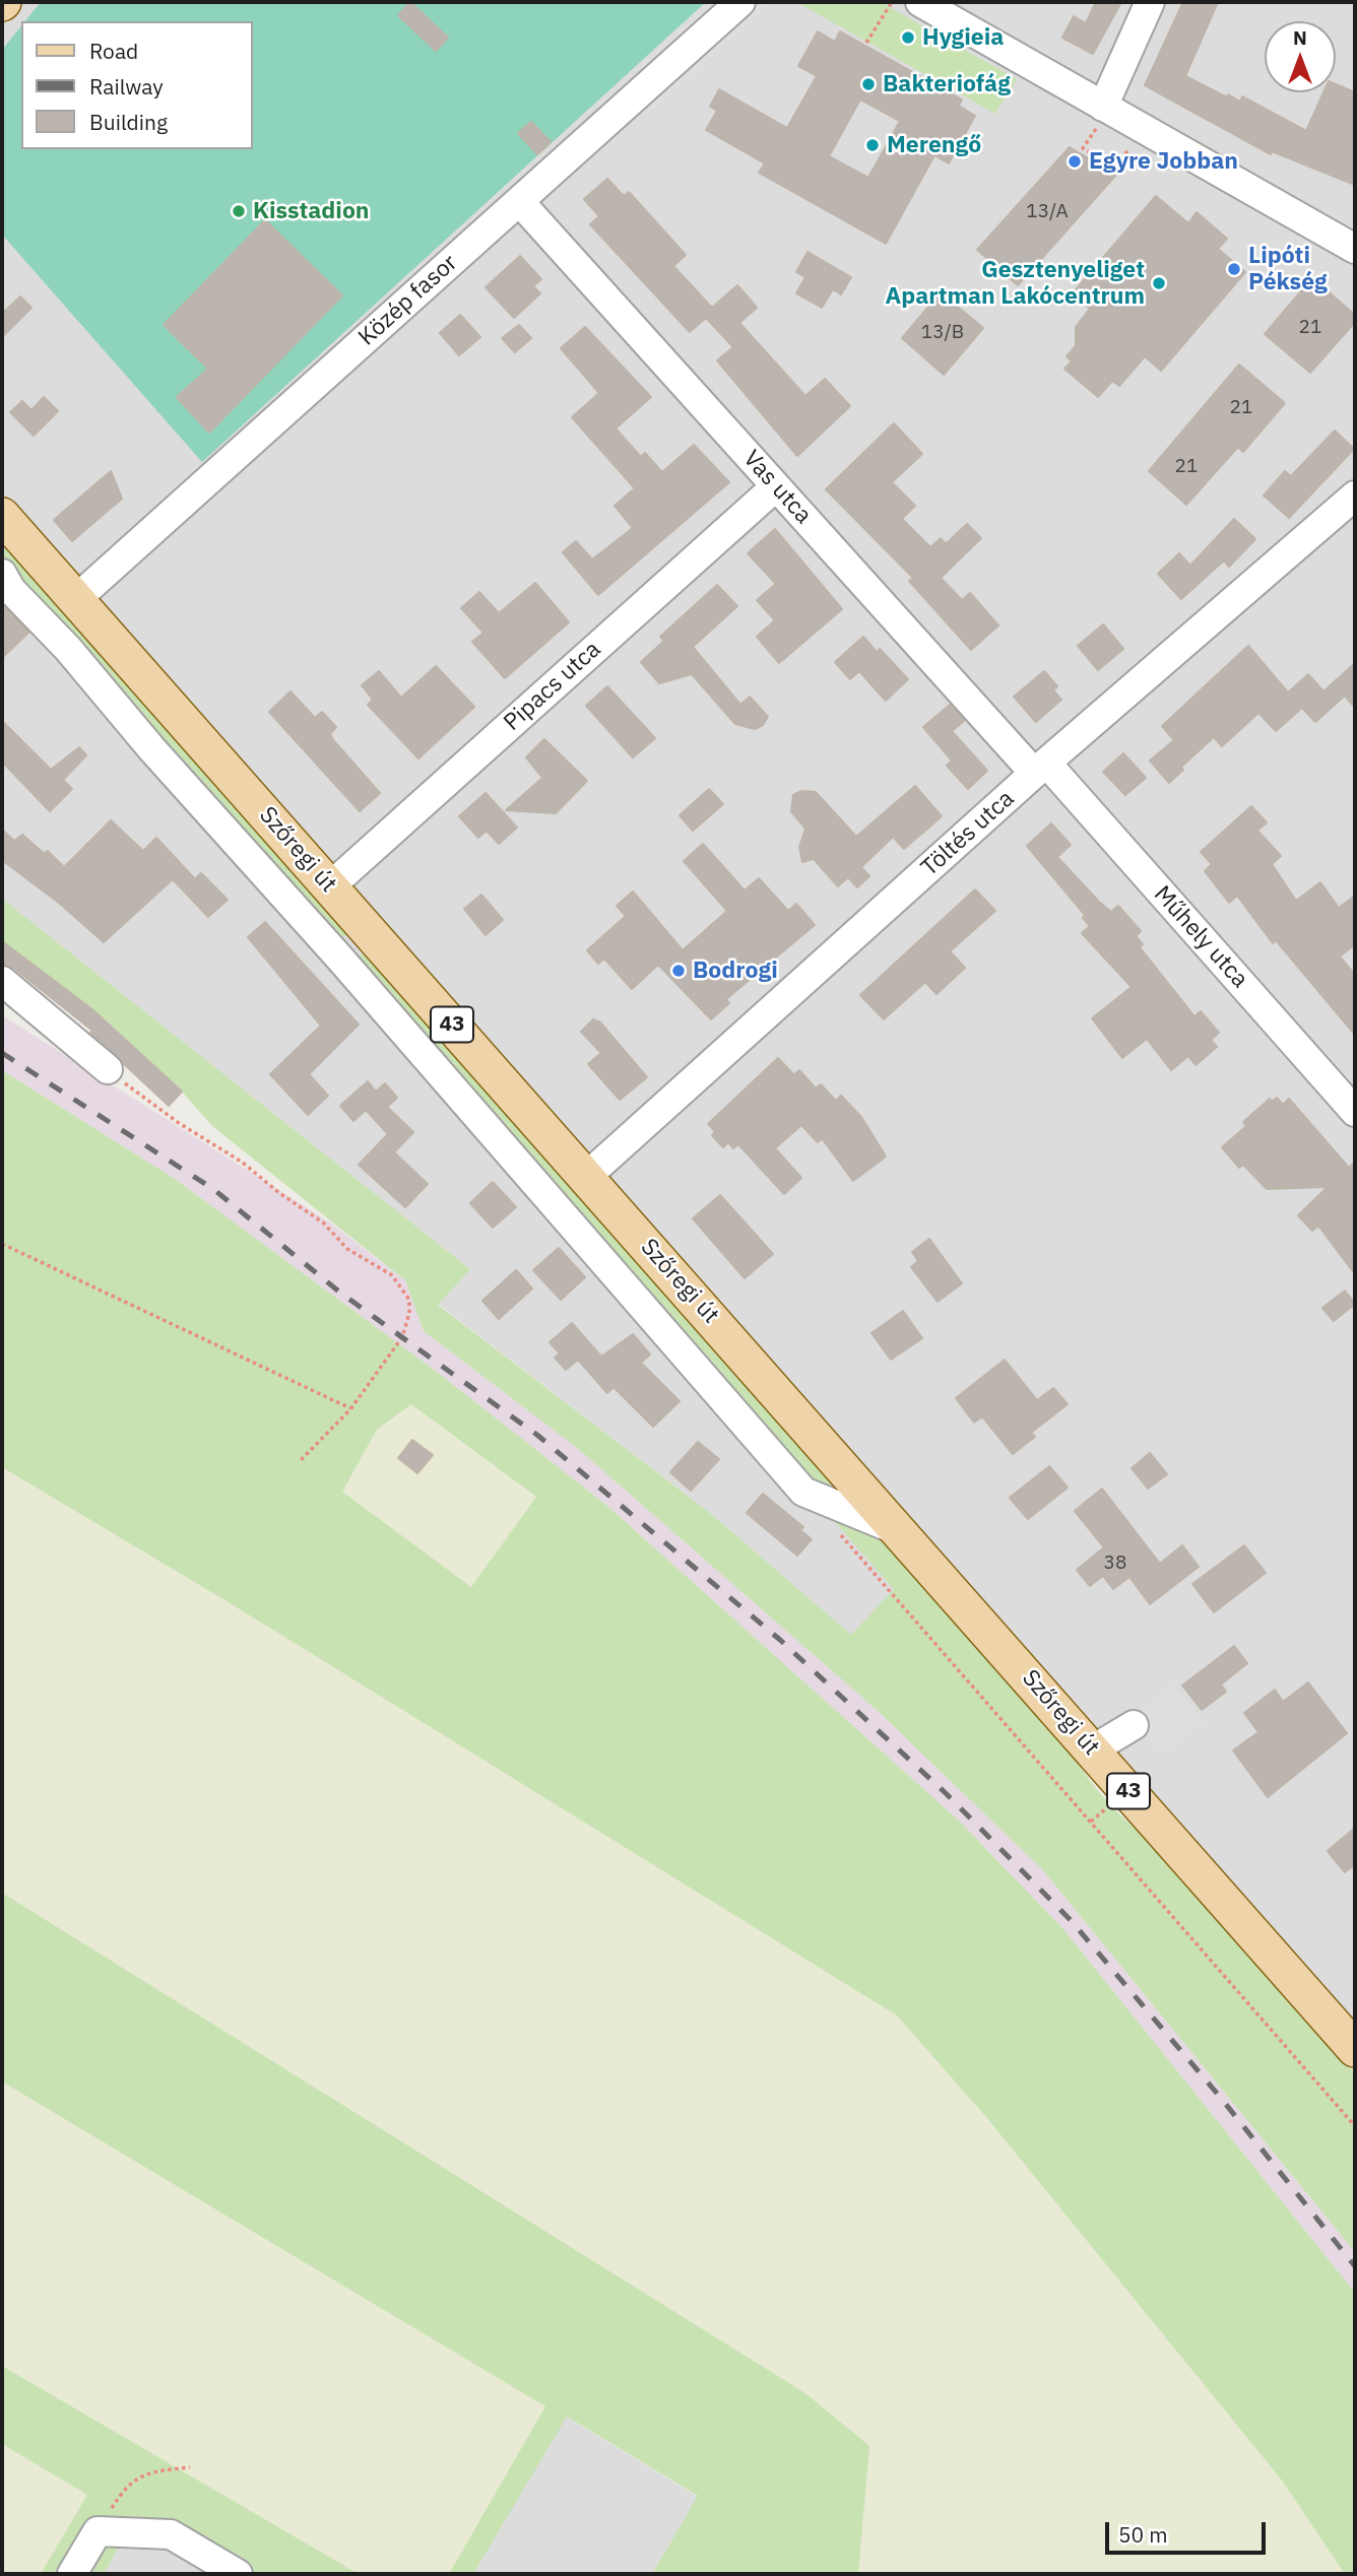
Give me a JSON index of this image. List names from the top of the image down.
{
  "streets": {
    "main road": ["Szőregi út", "43"],
    "street": [
      "Közép fasor",
      "Vas utca",
      "Pipacs utca",
      "Töltés utca",
      "Műhely utca"
    ]
  },
  "crossings": [
    ["Közép fasor", "Vas utca"],
    ["Közép fasor", "Szőregi út"],
    ["Vas utca", "Pipacs utca"],
    ["Vas utca", "Töltés utca"],
    ["Vas utca", "Műhely utca"],
    ["Pipacs utca", "Szőregi út"],
    ["Töltés utca", "Szőregi út"],
    ["Töltés utca", "Műhely utca"]
  ],
  "places": [
    "Hygieia",
    "Bakteriofág",
    "Merengő",
    "Egyre Jobban",
    "Kisstadion",
    "Lipóti Pékség",
    "Gesztenyeliget Apartman Lakócentrum",
    "Bodrogi"
  ],
  "house_numbers": [
    "13/A",
    "21",
    "13/B",
    "21",
    "21",
    "38"
  ],
  "legend": ["Road", "Railway", "Building"],
  "scale_bar": "50 m",
  "north": "top"
}
